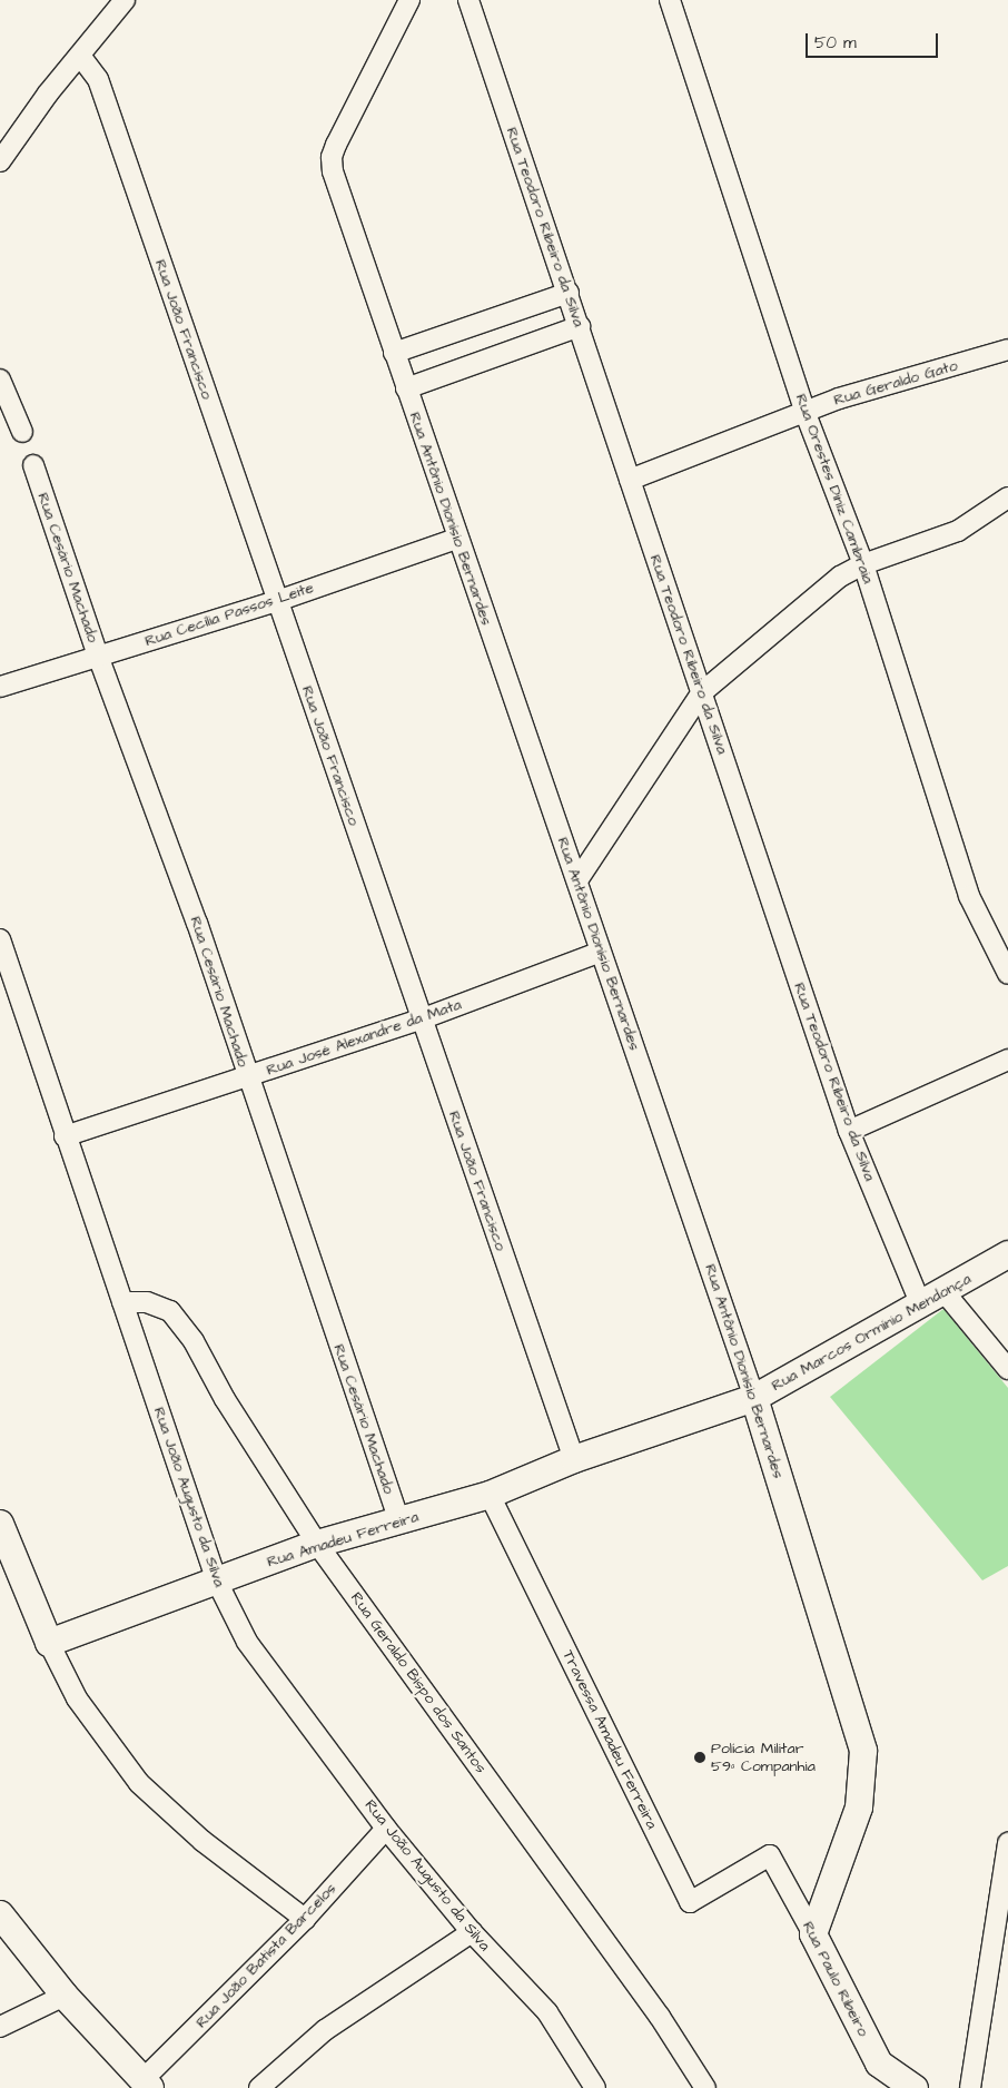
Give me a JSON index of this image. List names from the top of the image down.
{
  "streets": {
    "street": [
      "Rua Teodoro Ribeiro da Silva",
      "Rua João Francisco",
      "Rua Geraldo Gato",
      "Rua Orestes Diniz Cambraia",
      "Rua Antônio Dionísio Bernardes",
      "Rua Cesário Machado",
      "Rua Cecília Passos Leite",
      "Rua José Alexandre da Mata",
      "Rua Marcos Ormínio Mendonça",
      "Rua João Augusto da Silva",
      "Rua Amadeu Ferreira",
      "Rua Geraldo Bispo dos Santos",
      "Travessa Amadeu Ferreira",
      "Rua João Batista Barcelos",
      "Rua Paulo Ribeiro"
    ]
  },
  "crossings": [
    ["Rua Teodoro Ribeiro da Silva", "Rua Geraldo Gato"],
    ["Rua Teodoro Ribeiro da Silva", "Rua Marcos Ormínio Mendonça"],
    ["Rua João Francisco", "Rua Cecília Passos Leite"],
    ["Rua João Francisco", "Rua José Alexandre da Mata"],
    ["Rua João Francisco", "Rua Marcos Ormínio Mendonça"],
    ["Rua João Francisco", "Rua Amadeu Ferreira"],
    ["Rua Geraldo Gato", "Rua Orestes Diniz Cambraia"],
    ["Rua Antônio Dionísio Bernardes", "Rua Cecília Passos Leite"],
    ["Rua Antônio Dionísio Bernardes", "Rua José Alexandre da Mata"],
    ["Rua Antônio Dionísio Bernardes", "Rua Marcos Ormínio Mendonça"],
    ["Rua Antônio Dionísio Bernardes", "Rua Paulo Ribeiro"],
    ["Rua Cesário Machado", "Rua Cecília Passos Leite"],
    ["Rua Cesário Machado", "Rua José Alexandre da Mata"],
    ["Rua Cesário Machado", "Rua Amadeu Ferreira"],
    ["Rua José Alexandre da Mata", "Rua João Augusto da Silva"],
    ["Rua Marcos Ormínio Mendonça", "Rua Amadeu Ferreira"],
    ["Rua João Augusto da Silva", "Rua Amadeu Ferreira"],
    ["Rua João Augusto da Silva", "Rua Geraldo Bispo dos Santos"],
    ["Rua João Augusto da Silva", "Rua João Batista Barcelos"],
    ["Rua Amadeu Ferreira", "Rua Geraldo Bispo dos Santos"],
    ["Rua Amadeu Ferreira", "Travessa Amadeu Ferreira"],
    ["Travessa Amadeu Ferreira", "Rua Paulo Ribeiro"]
  ],
  "places": ["Polícia Militar 59ª Companhia"],
  "scale_bar": "50 m"
}
